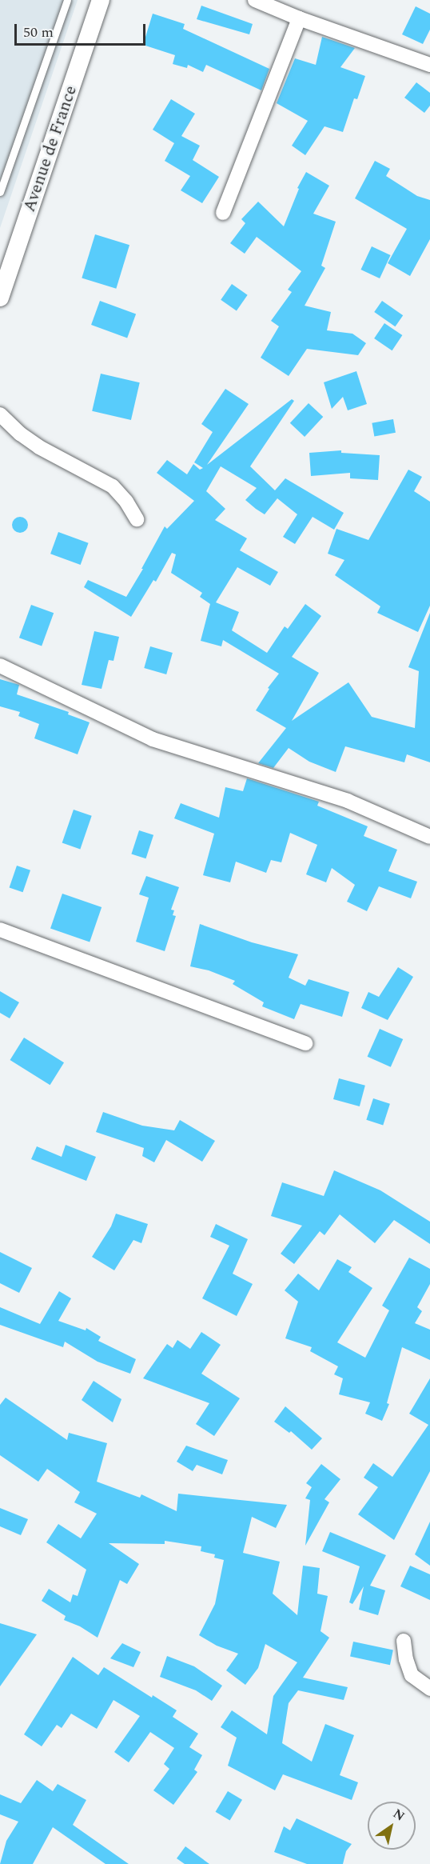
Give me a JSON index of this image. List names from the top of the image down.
{
  "streets": {
    "street": ["Avenue de France"]
  },
  "scale_bar": "50 m",
  "north": "top right"
}
